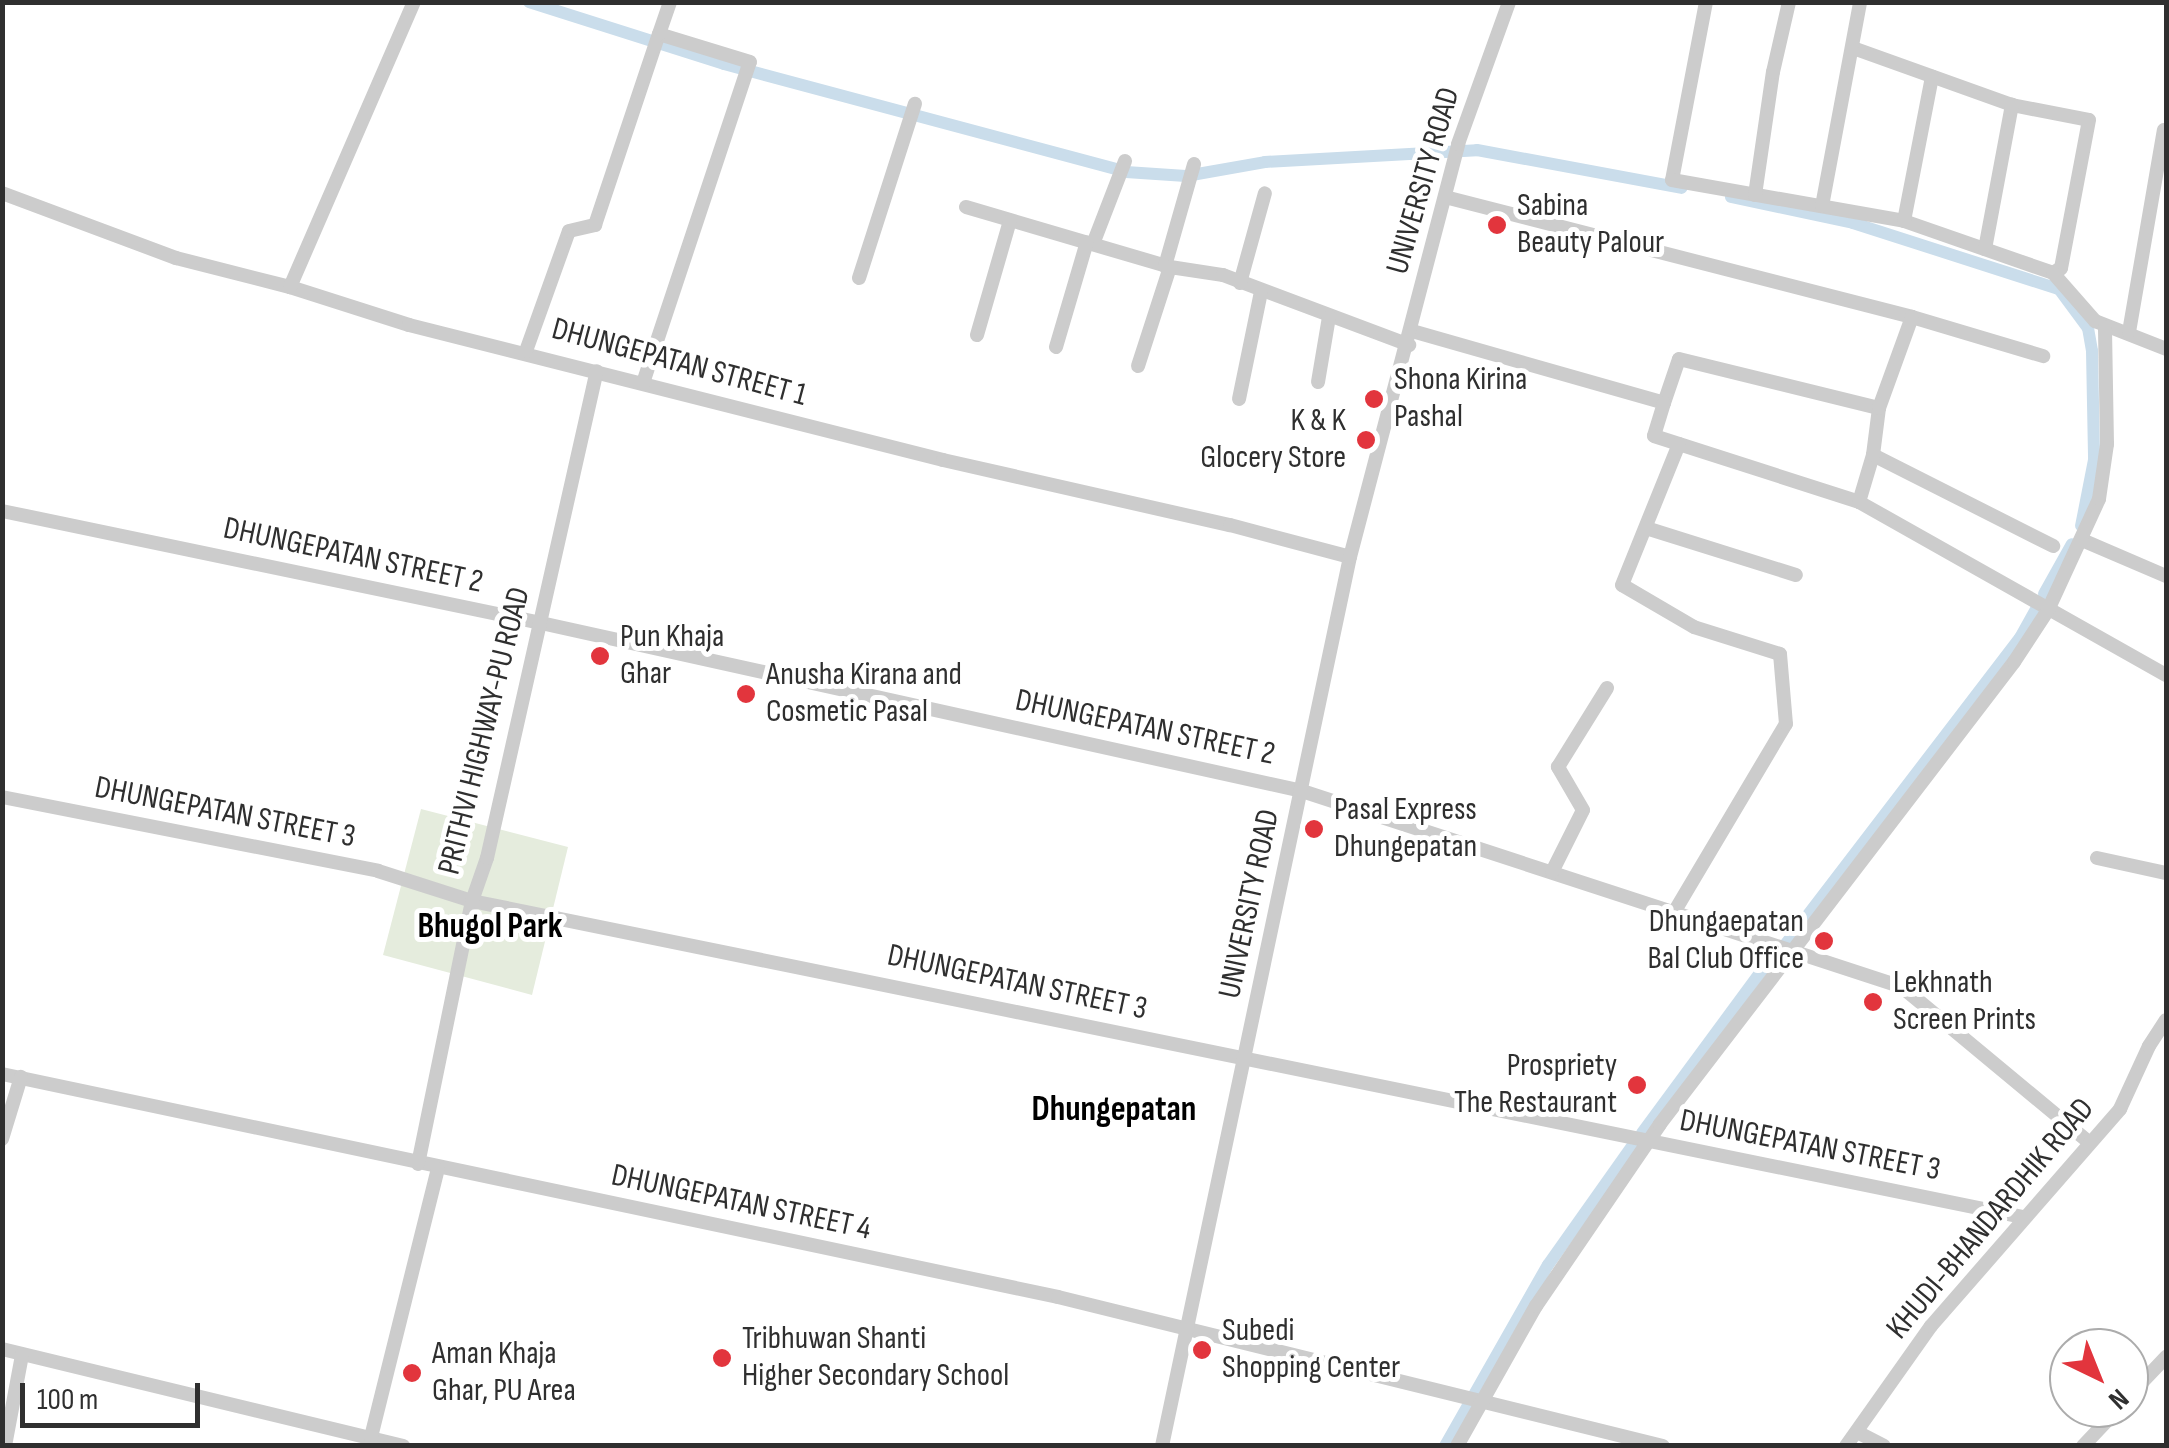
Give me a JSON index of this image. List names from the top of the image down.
{
  "streets": {
    "street": [
      "UNIVERSITY ROAD",
      "DHUNGEPATAN STREET 1",
      "DHUNGEPATAN STREET 2",
      "PRITHVI HIGHWAY-PU ROAD",
      "DHUNGEPATAN STREET 3",
      "DHUNGEPATAN STREET 4",
      "KHUDI-BHANDARDHIK ROAD"
    ]
  },
  "crossings": [
    ["UNIVERSITY ROAD", "DHUNGEPATAN STREET 1"],
    ["UNIVERSITY ROAD", "DHUNGEPATAN STREET 2"],
    ["UNIVERSITY ROAD", "DHUNGEPATAN STREET 3"],
    ["UNIVERSITY ROAD", "DHUNGEPATAN STREET 4"],
    ["DHUNGEPATAN STREET 1", "PRITHVI HIGHWAY-PU ROAD"],
    ["DHUNGEPATAN STREET 2", "PRITHVI HIGHWAY-PU ROAD"],
    ["DHUNGEPATAN STREET 2", "KHUDI-BHANDARDHIK ROAD"],
    ["PRITHVI HIGHWAY-PU ROAD", "DHUNGEPATAN STREET 3"],
    ["PRITHVI HIGHWAY-PU ROAD", "DHUNGEPATAN STREET 4"],
    ["DHUNGEPATAN STREET 3", "KHUDI-BHANDARDHIK ROAD"]
  ],
  "districts": ["Bhugol Park", "Dhungepatan"],
  "places": [
    "Sabina Beauty Palour",
    "Shona Kirina Pashal",
    "K & K Glocery Store",
    "Pun Khaja Ghar",
    "Anusha Kirana and Cosmetic Pasal",
    "Pasal Express Dhungepatan",
    "Dhungaepatan Bal Club Office",
    "Lekhnath Screen Prints",
    "Prospriety The Restaurant",
    "Subedi Shopping Center",
    "Tribhuwan Shanti Higher Secondary School",
    "Aman Khaja Ghar, PU Area"
  ],
  "scale_bar": "100 m",
  "north": "bottom right"
}
